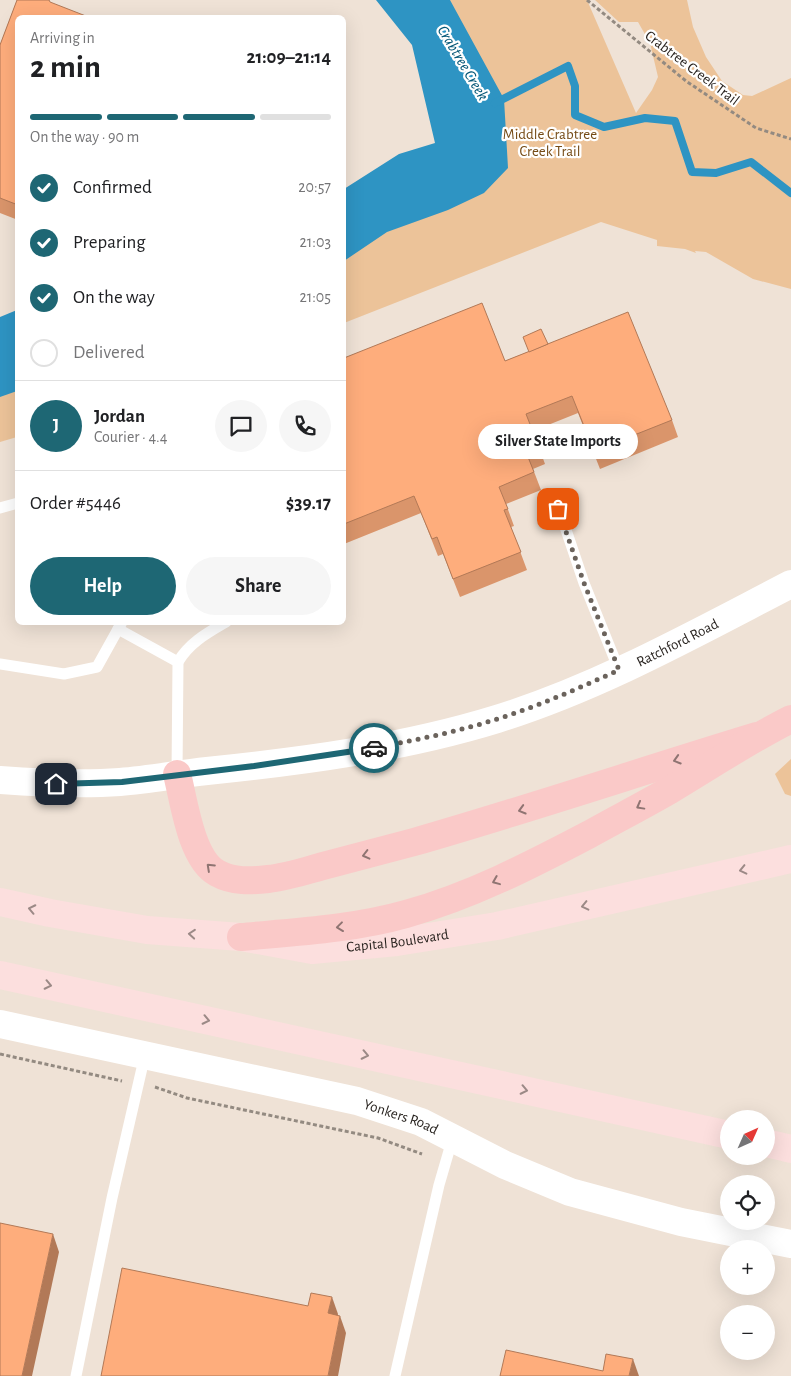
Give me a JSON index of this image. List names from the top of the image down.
{
  "streets": {
    "main road": ["Capital Boulevard"],
    "street": ["Ratchford Road", "Yonkers Road"],
    "path": ["Crabtree Creek Trail"]
  },
  "water": ["Crabtree Creek"],
  "parks": ["Middle Crabtree Creek Trail"],
  "places": ["Silver State Imports"],
  "north": "top right",
  "page": {
    "heading": ["2 min", "Arriving in", "21:09–21:14"],
    "panel": [
      "Jordan",
      "Courier · 4.4",
      "Order #5446",
      "$39.17"
    ],
    "bar": "On the way · 90 m",
    "list": [
      ["Confirmed", "20:57"],
      ["Preparing", "21:03"],
      ["On the way", "21:05"],
      "Delivered"
    ],
    "round": "J",
    "bubble": "Silver State Imports",
    "buttons": ["Help", "Share"],
    "map_buttons": ["+", "−"]
  }
}
